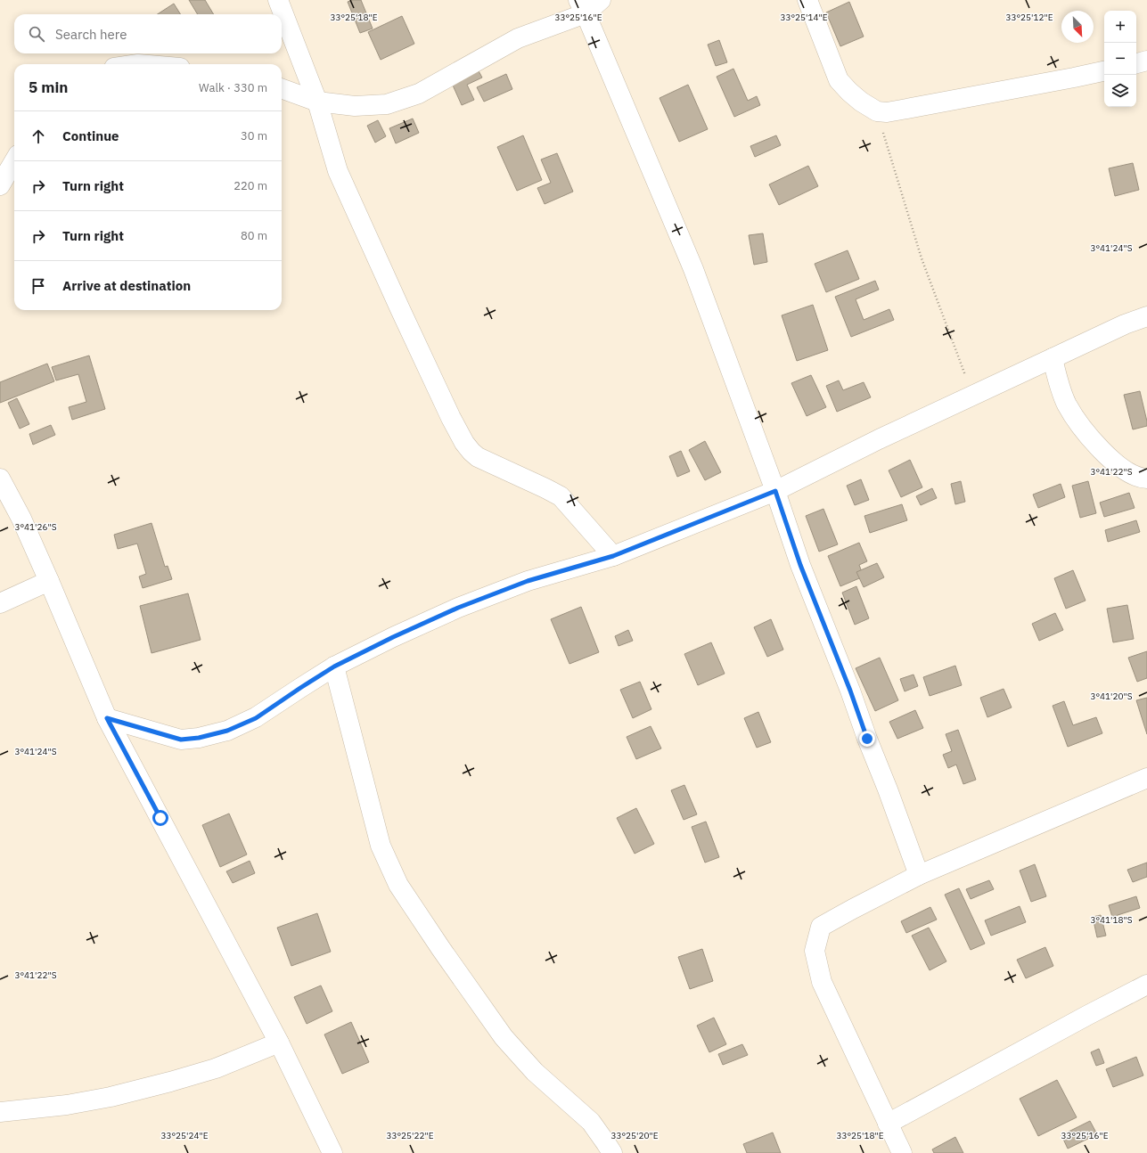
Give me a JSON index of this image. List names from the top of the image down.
{
  "north": "bottom right",
  "page": {
    "map_buttons": ["+", "−"],
    "search": "Search here",
    "heading": ["5 min", "Walk · 330 m"],
    "list": [
      ["Continue", "30 m"],
      ["Turn right", "220 m"],
      ["Turn right", "80 m"],
      "Arrive at destination"
    ]
  },
  "coordinates": [
    "33°25'18\"E",
    "33°25'16\"E",
    "33°25'14\"E",
    "33°25'12\"E",
    "3°41'24\"S",
    "3°41'22\"S",
    "3°41'26\"S",
    "3°41'20\"S",
    "3°41'18\"S",
    "33°25'24\"E",
    "33°25'22\"E",
    "33°25'20\"E"
  ]
}
